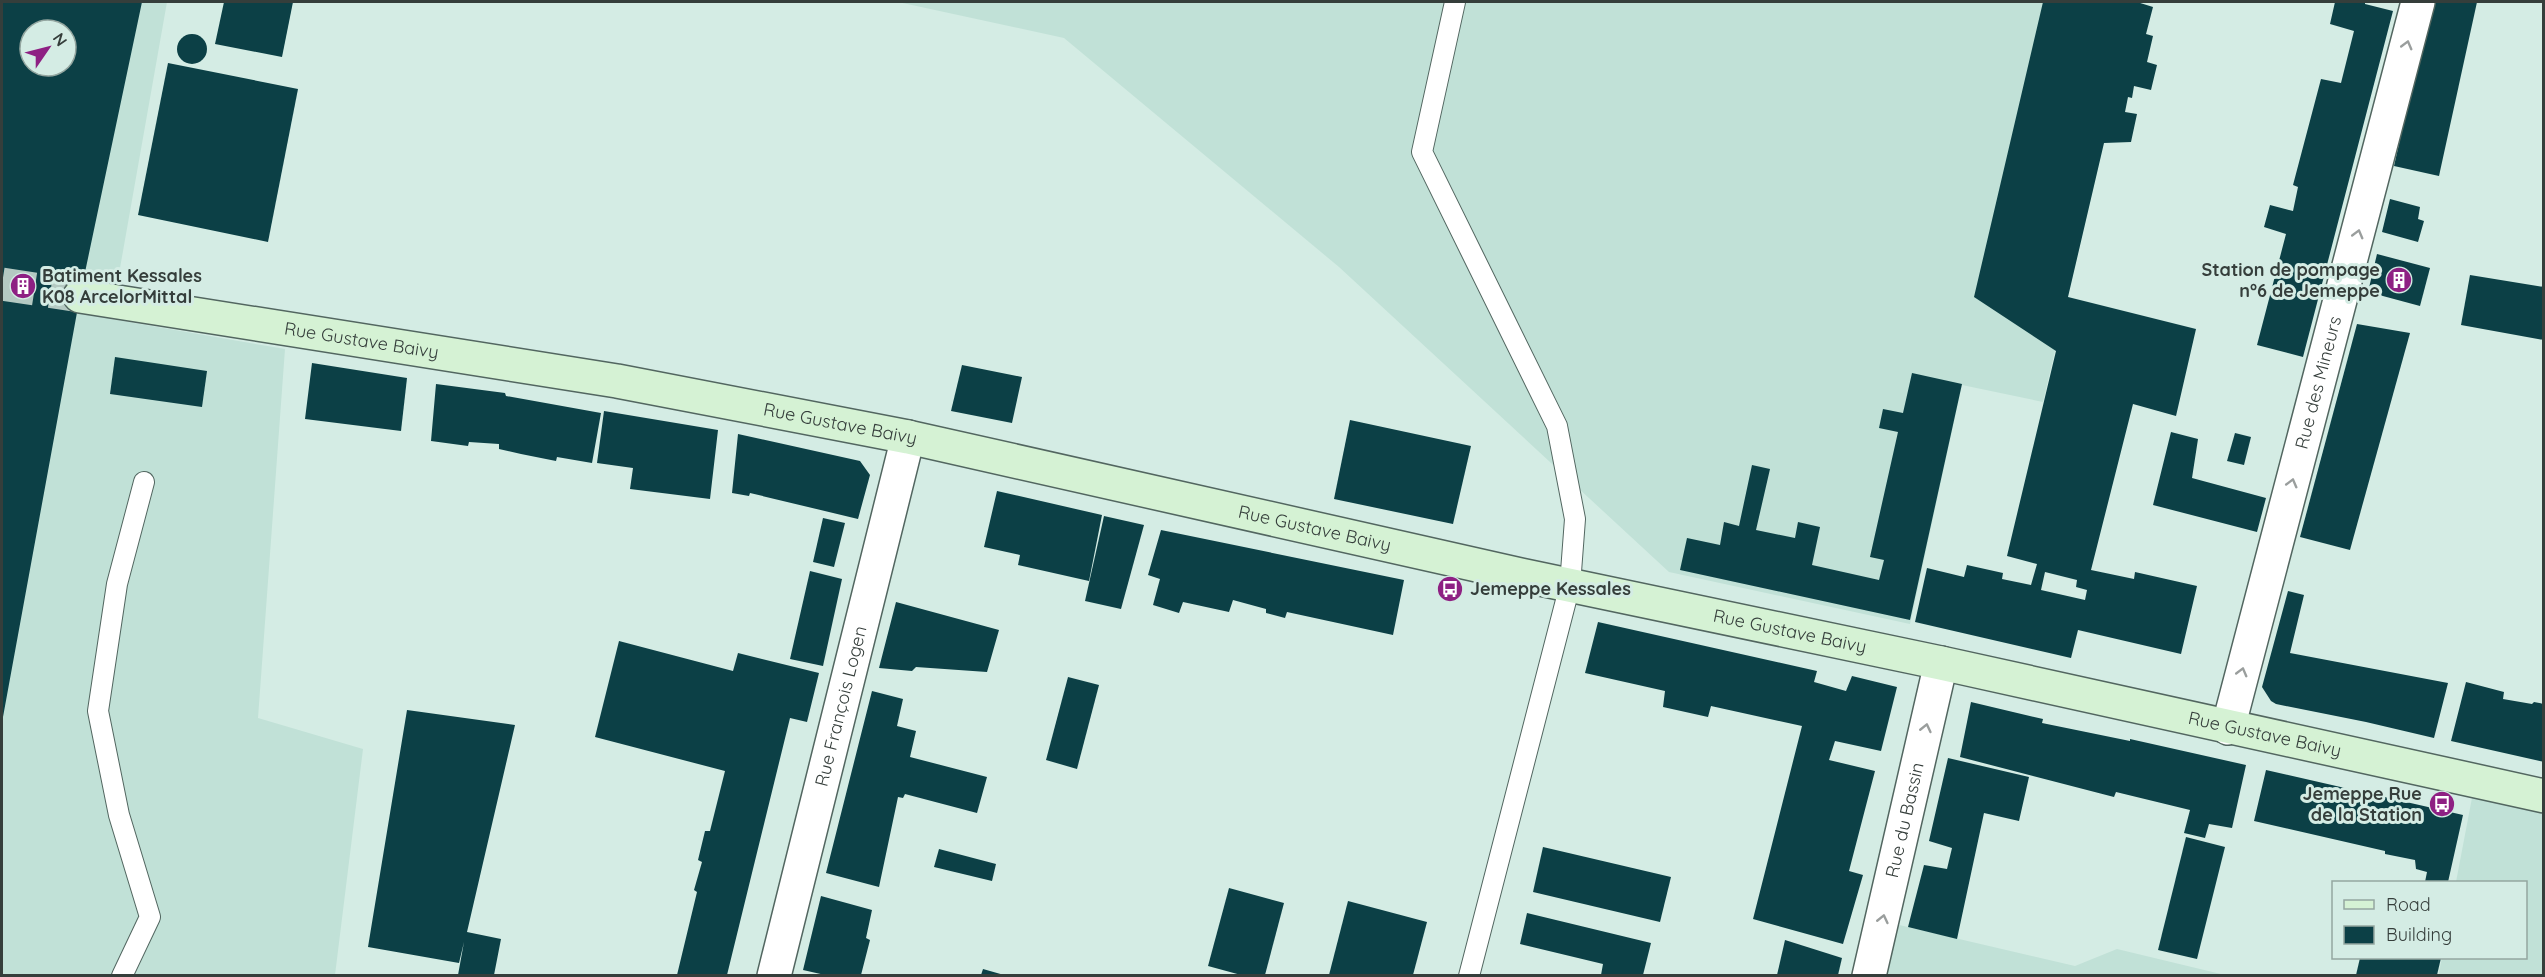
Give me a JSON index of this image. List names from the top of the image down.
{
  "streets": {
    "street": [
      "Rue Gustave Baivy",
      "Rue des Mineurs",
      "Rue François Logen",
      "Rue du Bassin"
    ]
  },
  "crossings": [
    ["Rue Gustave Baivy", "Rue des Mineurs"],
    ["Rue Gustave Baivy", "Rue François Logen"],
    ["Rue Gustave Baivy", "Rue du Bassin"]
  ],
  "one_way": ["Rue des Mineurs", "Rue du Bassin"],
  "places": {
    "building": ["Station de pompage n°6 de Jemeppe", "Batiment Kessales K08 ArcelorMittal"],
    "bus stop": ["Jemeppe Kessales", "Jemeppe Rue de la Station"]
  },
  "legend": ["Road", "Building"],
  "north": "top right"
}
